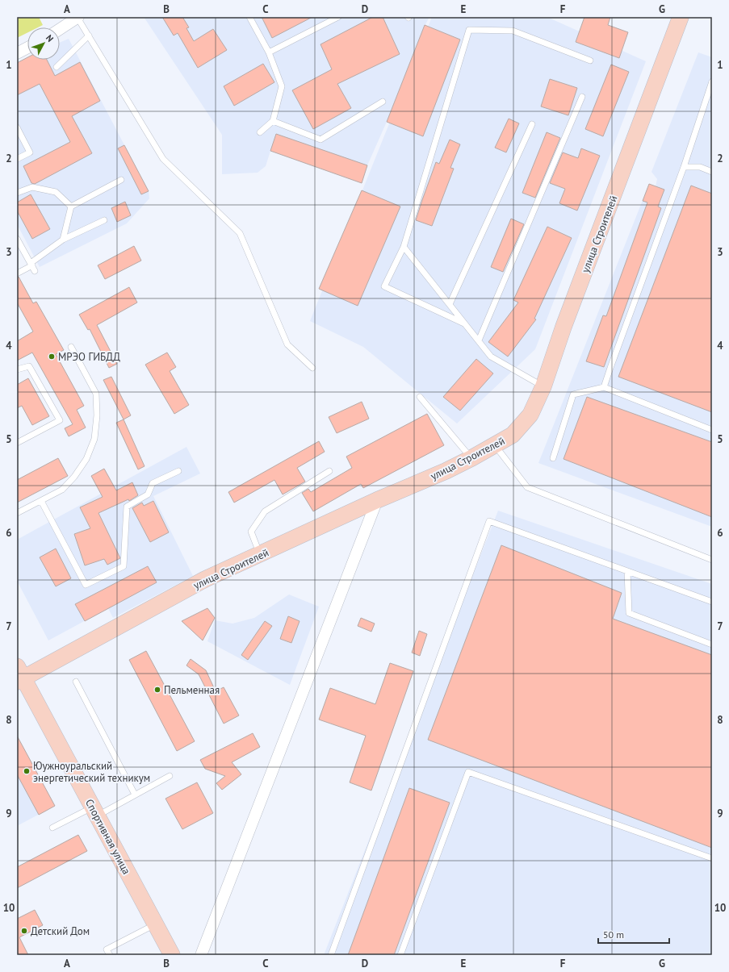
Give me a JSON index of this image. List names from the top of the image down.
{
  "streets": {
    "street": ["улица Строителей", "Спортивная улица"]
  },
  "crossings": [
    ["улица Строителей", "Спортивная улица"]
  ],
  "places": [
    "МРЭО ГИБДД",
    "Пельменная",
    "Юужноуральский энергетический техникум",
    "Детский Дом"
  ],
  "scale_bar": "50 m",
  "north": "top right",
  "grid": {
    "columns": [
      "A",
      "B",
      "C",
      "D",
      "E",
      "F",
      "G"
    ],
    "rows": [
      "1",
      "2",
      "3",
      "4",
      "5",
      "6",
      "7",
      "8",
      "9",
      "10"
    ]
  }
}
